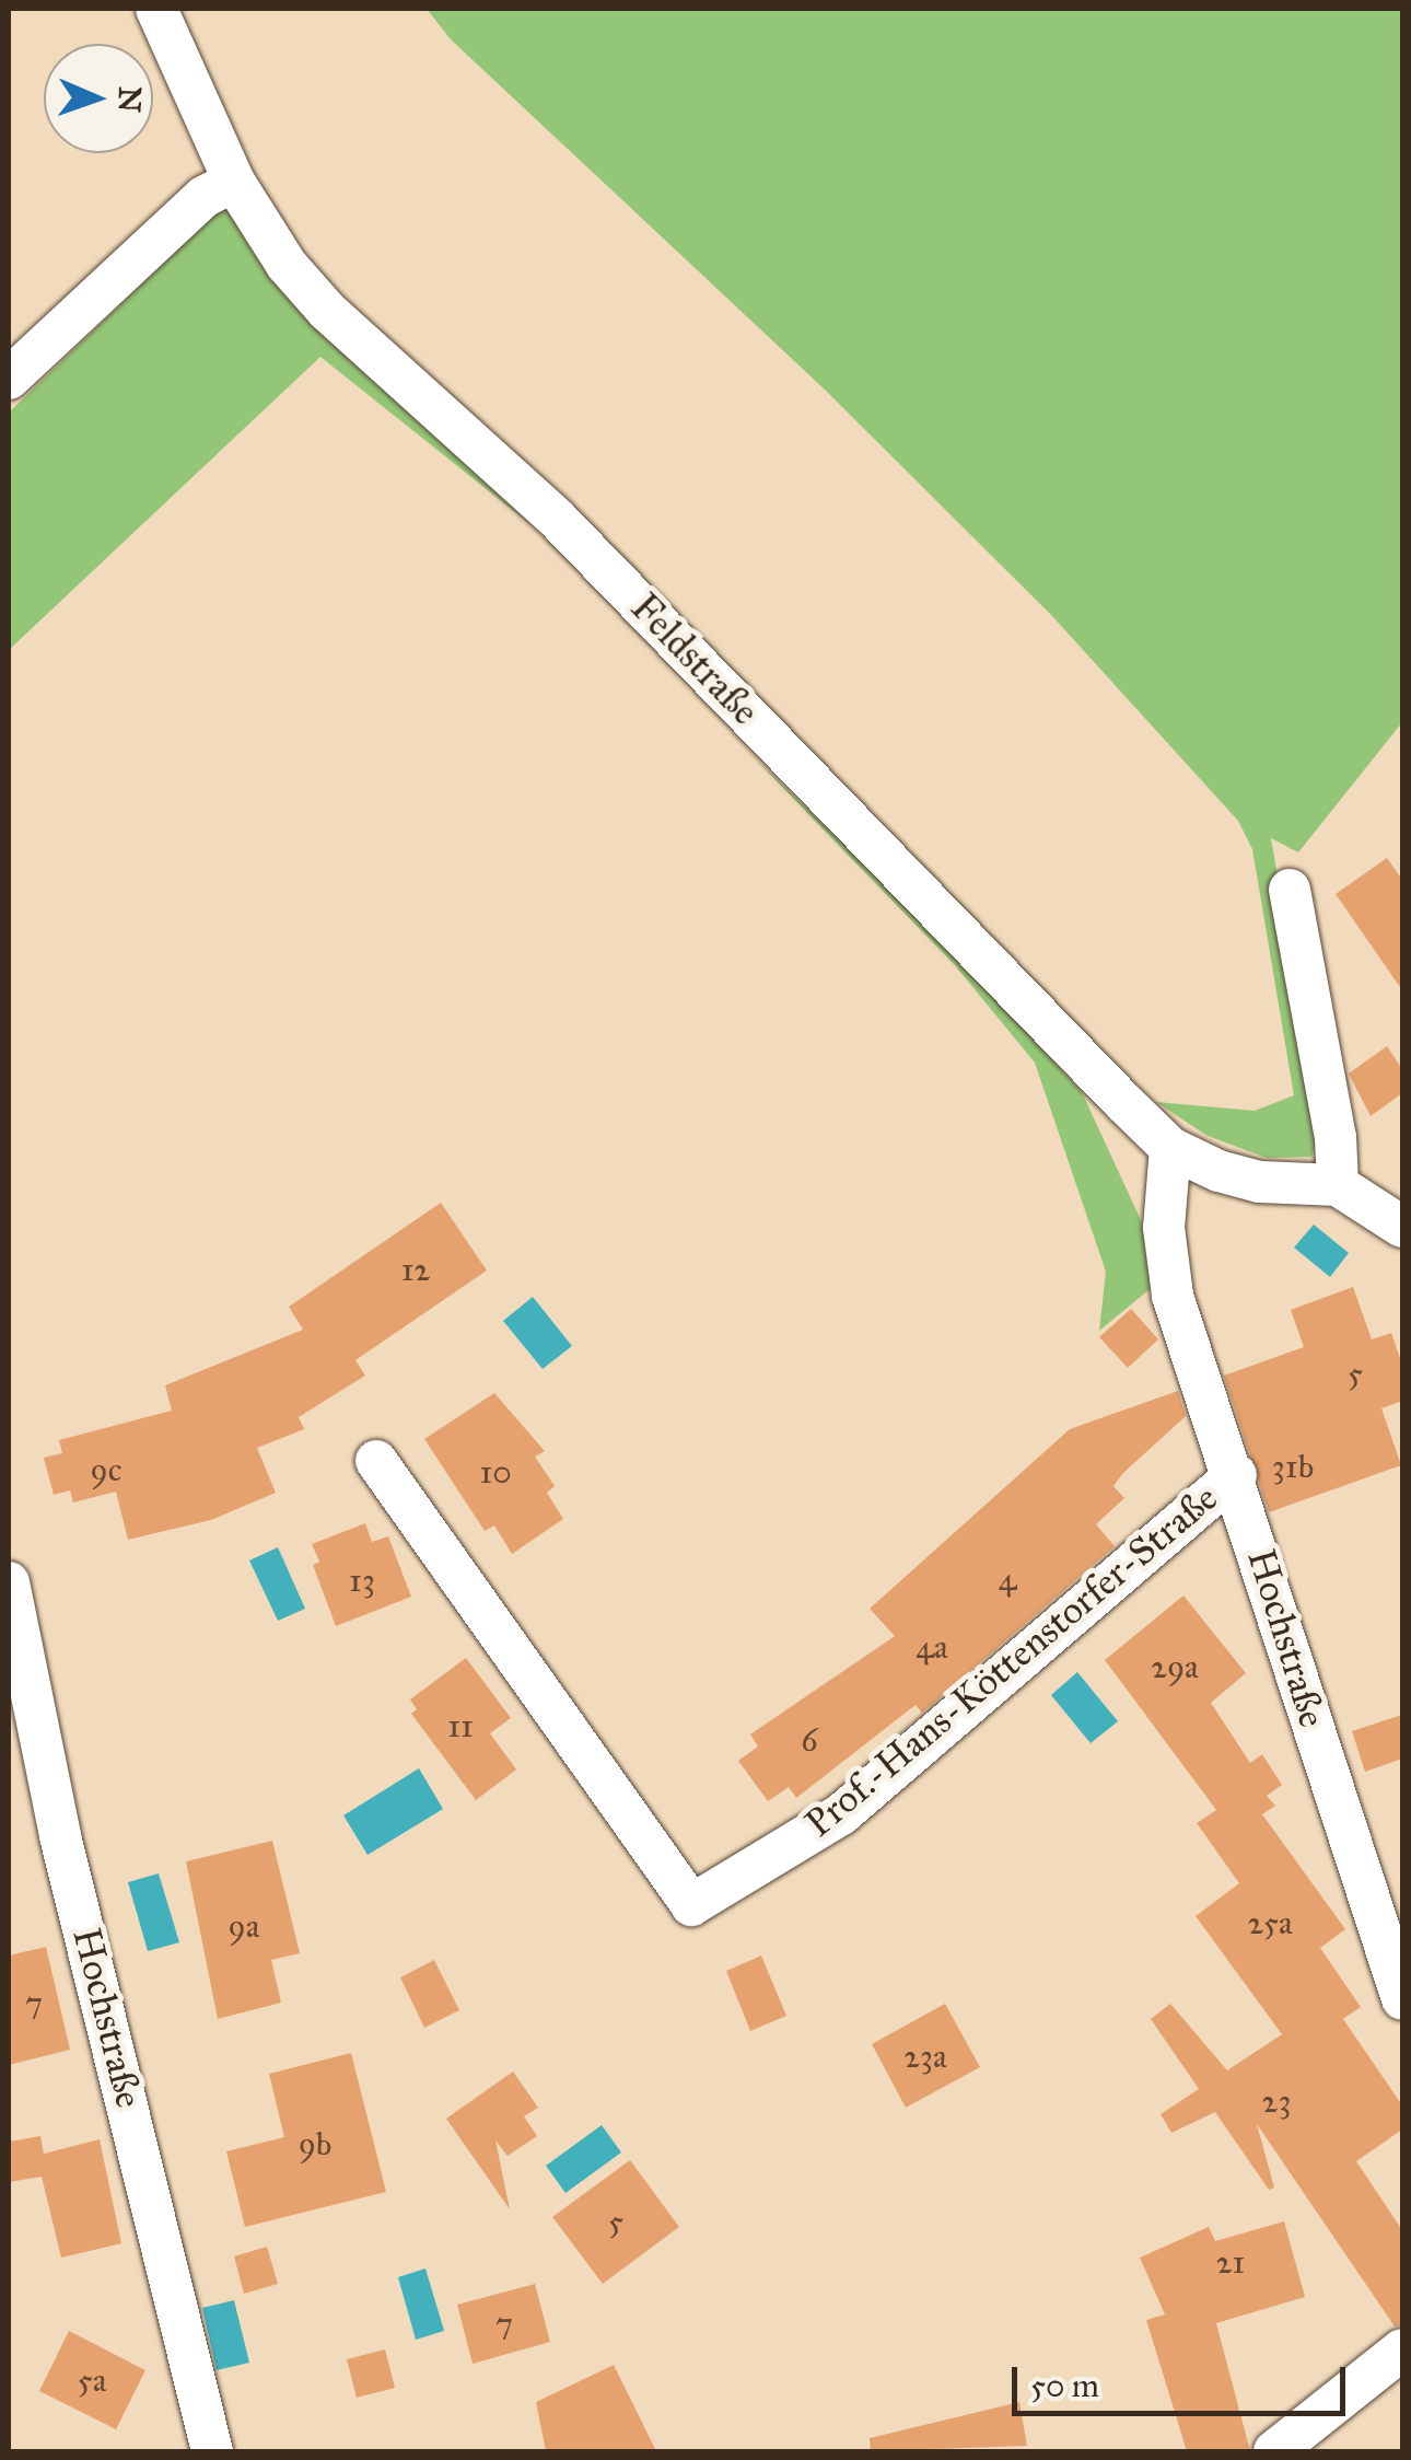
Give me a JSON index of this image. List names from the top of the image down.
{
  "streets": {
    "street": ["Feldstraße", "Hochstraße", "Prof.-Hans-Köttenstorfer-Straße"]
  },
  "crossings": [
    ["Feldstraße", "Hochstraße"],
    ["Hochstraße", "Prof.-Hans-Köttenstorfer-Straße"]
  ],
  "house_numbers": [
    "12",
    "5",
    "31b",
    "9c",
    "10",
    "4",
    "13",
    "4a",
    "29a",
    "11",
    "6",
    "25a",
    "9a",
    "7",
    "23a",
    "23",
    "9b",
    "5",
    "21",
    "7",
    "5a"
  ],
  "scale_bar": "50 m",
  "north": "right"
}
